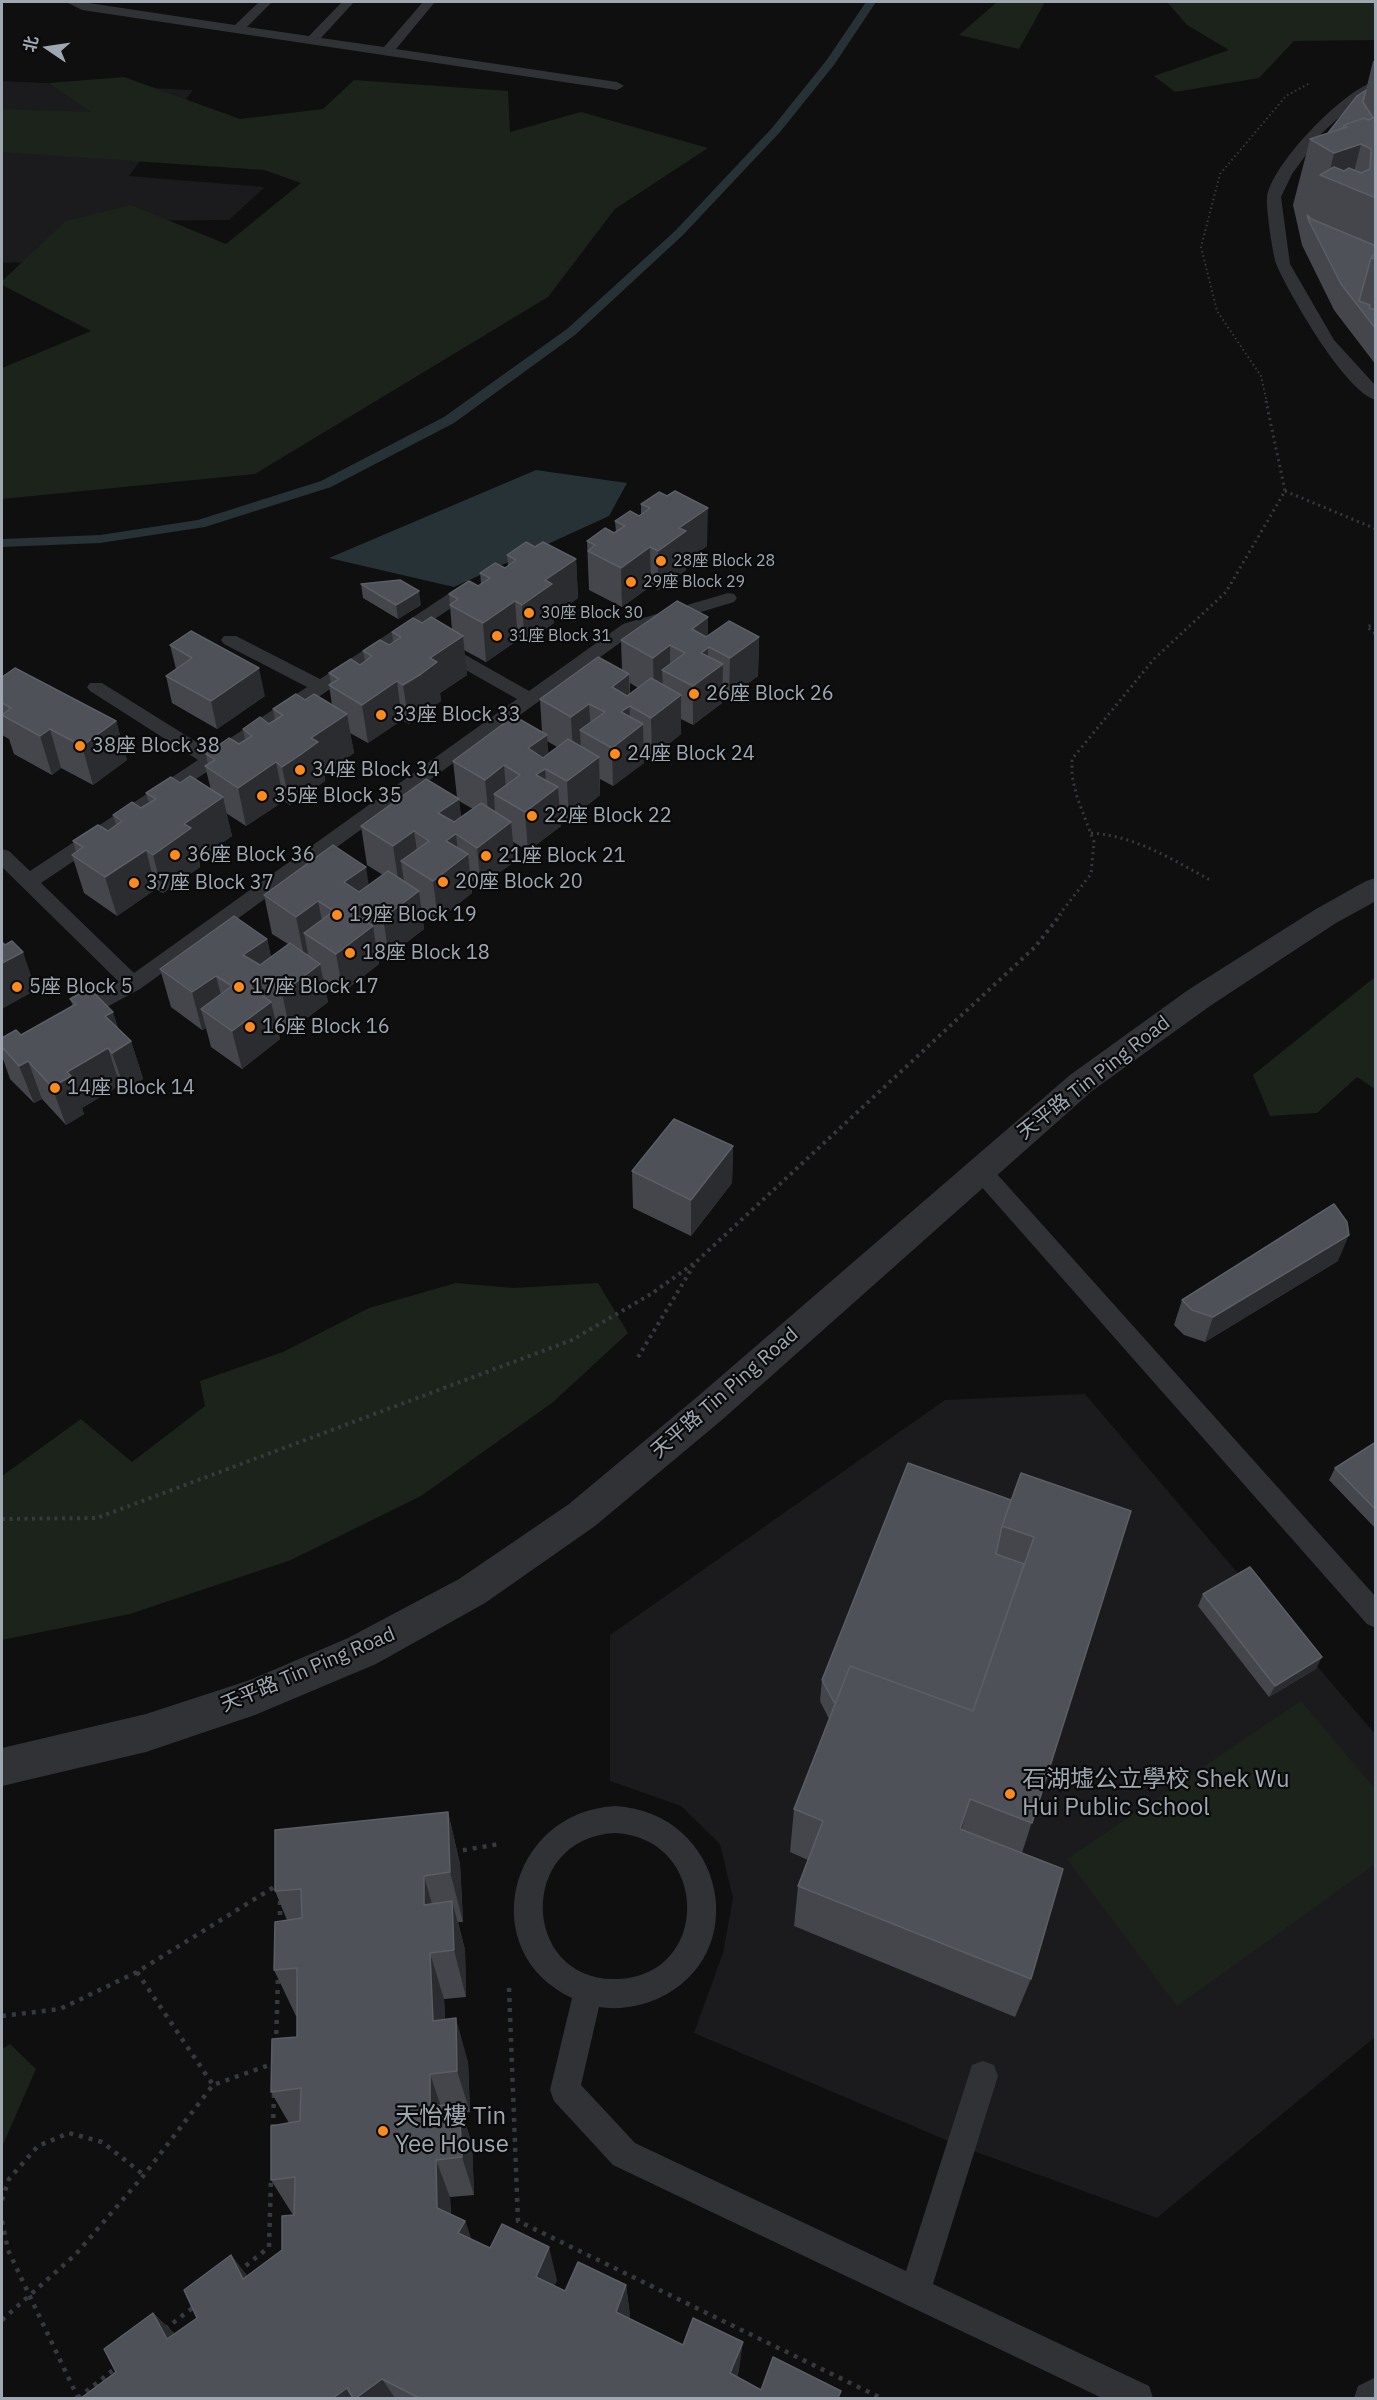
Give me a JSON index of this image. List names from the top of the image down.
{
  "streets": {
    "street": ["天平路 Tin Ping Road"]
  },
  "places": [
    "28座 Block 28",
    "29座 Block 29",
    "30座 Block 30",
    "31座 Block 31",
    "26座 Block 26",
    "33座 Block 33",
    "38座 Block 38",
    "24座 Block 24",
    "34座 Block 34",
    "35座 Block 35",
    "22座 Block 22",
    "36座 Block 36",
    "21座 Block 21",
    "20座 Block 20",
    "37座 Block 37",
    "19座 Block 19",
    "18座 Block 18",
    "5座 Block 5",
    "17座 Block 17",
    "16座 Block 16",
    "14座 Block 14",
    "石湖墟公立學校 Shek Wu Hui Public School",
    "天怡樓 Tin Yee House"
  ],
  "north": "left"
}
